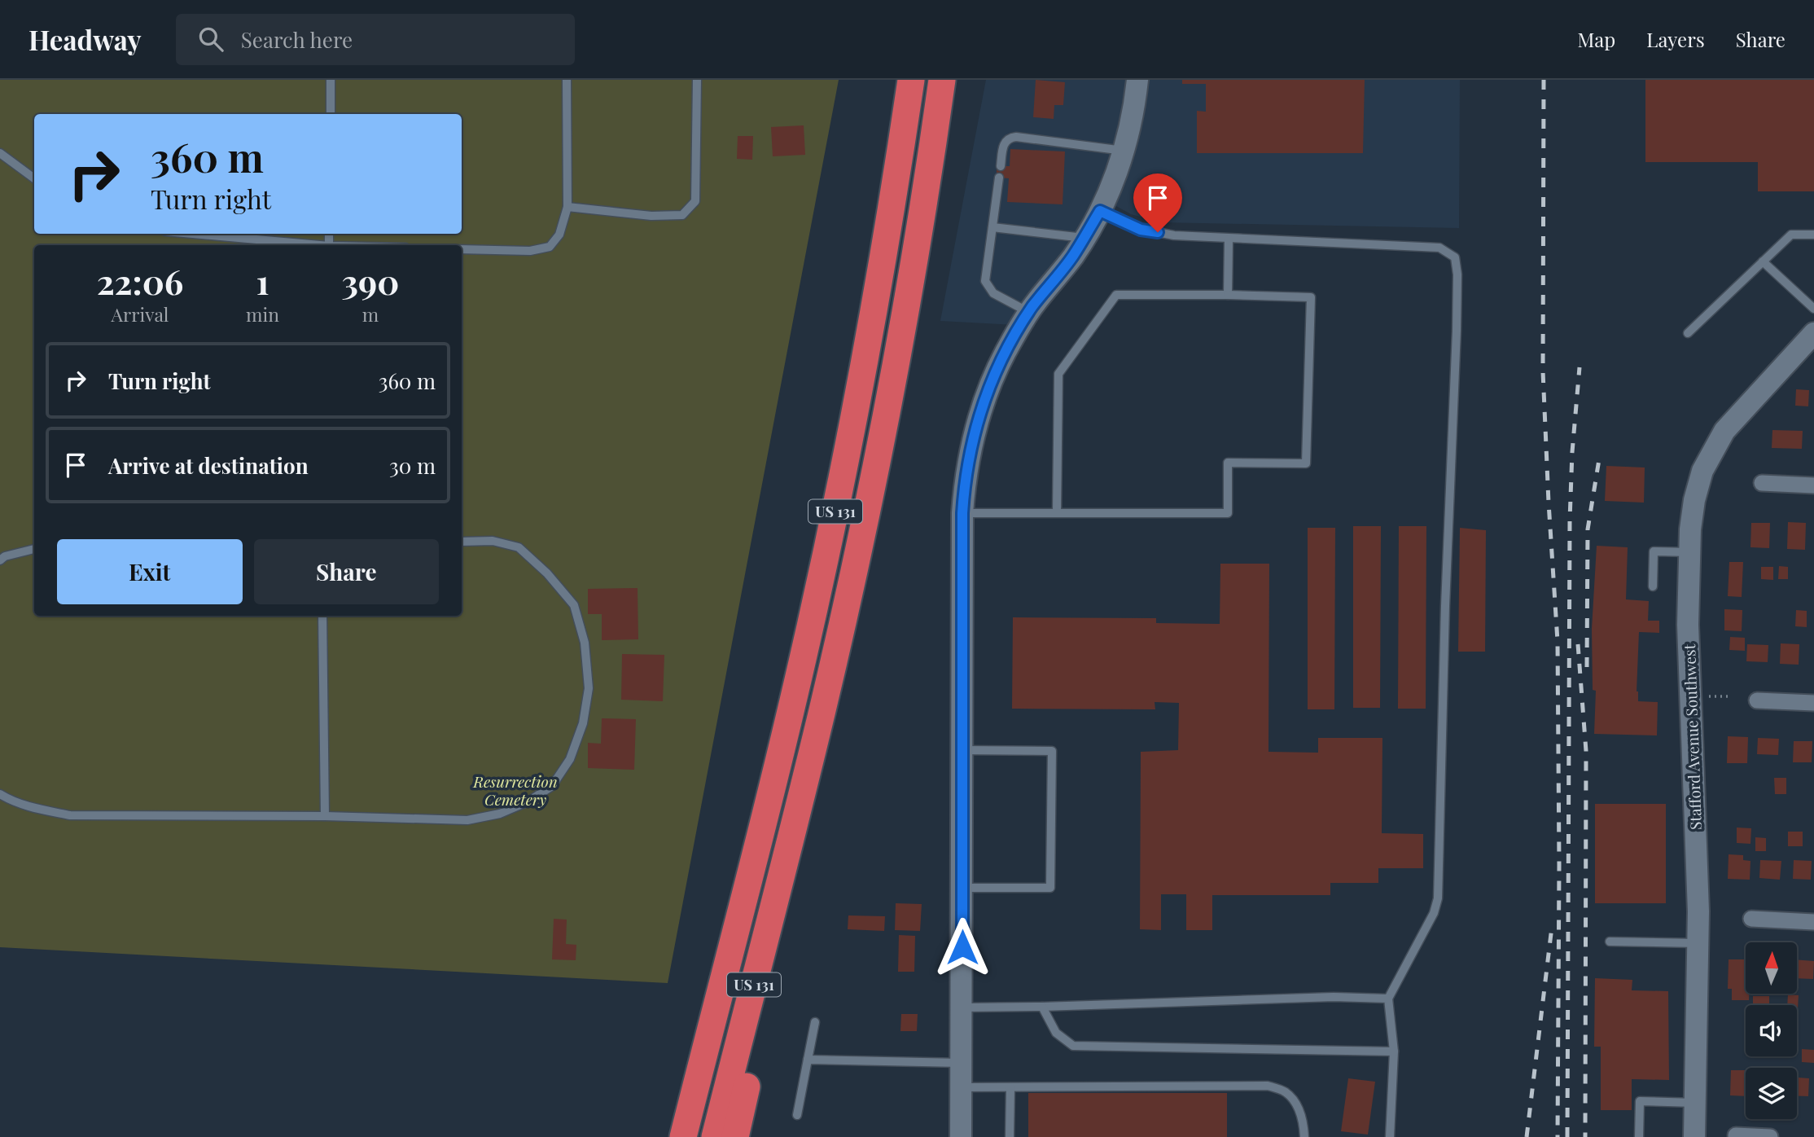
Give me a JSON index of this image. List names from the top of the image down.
{
  "streets": {
    "highway": ["US 131"],
    "street": ["Stafford Avenue Southwest"]
  },
  "parks": ["Resurrection Cemetery"],
  "north": "top",
  "page": {
    "header": "Headway",
    "search": "Search here",
    "nav": ["Map", "Layers", "Share"],
    "turn": ["360 m", "Turn right"],
    "eta": [
      "22:06",
      "Arrival",
      "1",
      "min",
      "390",
      "m"
    ],
    "list": [
      {
        "name": "Turn right",
        "value": "360 m"
      },
      {
        "name": "Arrive at destination",
        "value": "30 m"
      }
    ],
    "buttons": ["Exit", "Share"]
  }
}
